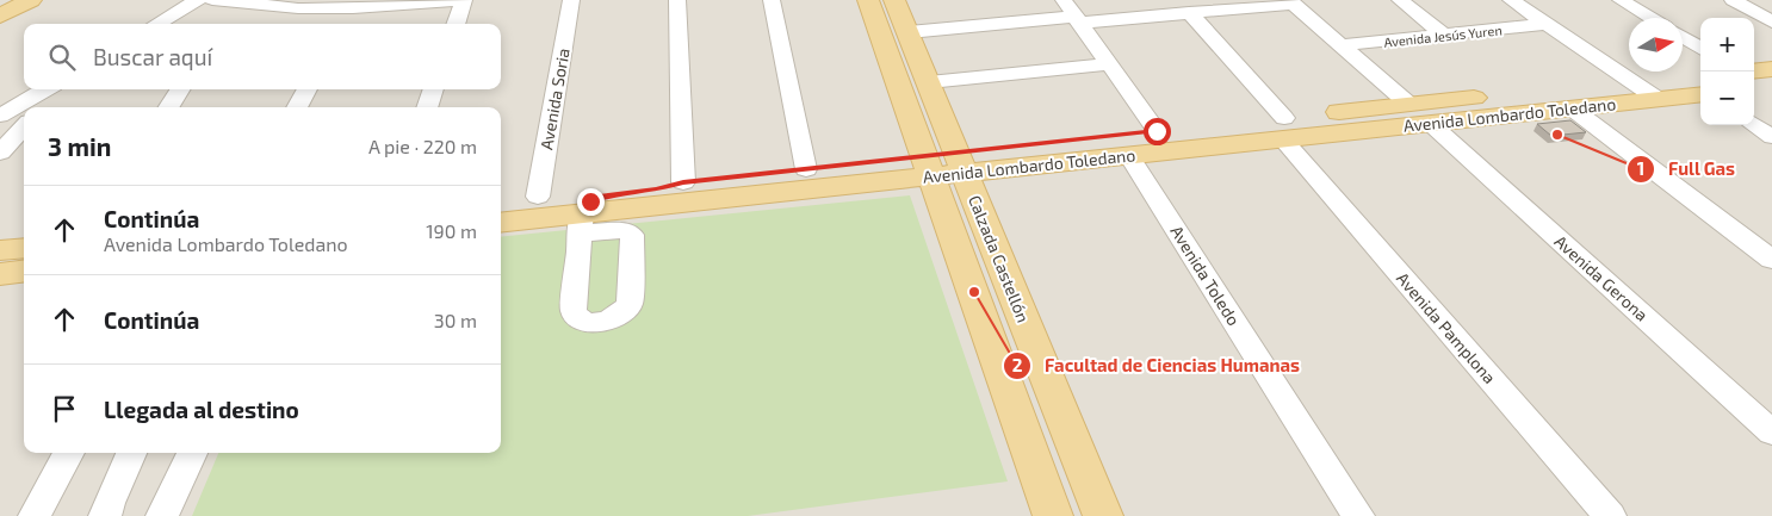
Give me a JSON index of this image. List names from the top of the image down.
{
  "streets": {
    "main road": ["Avenida Lombardo Toledano", "Calzada Castellón"],
    "street": [
      "Avenida Jesús Yuren",
      "Avenida Soria",
      "Avenida Toledo",
      "Avenida Gerona",
      "Avenida Pamplona"
    ]
  },
  "crossings": [
    ["Avenida Soria", "Avenida Lombardo Toledano"],
    ["Avenida Lombardo Toledano", "Calzada Castellón"],
    ["Avenida Lombardo Toledano", "Avenida Toledo"],
    ["Avenida Lombardo Toledano", "Avenida Gerona"],
    ["Avenida Lombardo Toledano", "Avenida Pamplona"]
  ],
  "places": ["Full Gas", "Facultad de Ciencias Humanas"],
  "north": "right",
  "page": {
    "map_buttons": ["+", "−"],
    "search": "Buscar aquí",
    "heading": ["3 min", "A pie · 220 m"],
    "list": [
      ["Continúa", "Avenida Lombardo Toledano", "190 m"],
      ["Continúa", "30 m"],
      "Llegada al destino"
    ]
  }
}
